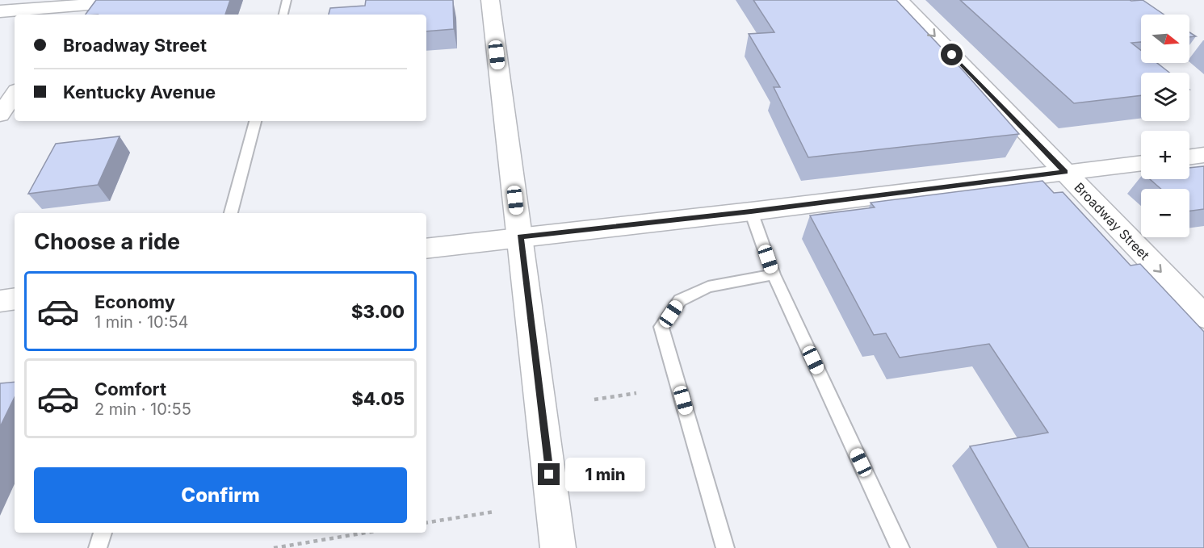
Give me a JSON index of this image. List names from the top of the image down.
{
  "streets": {
    "street": ["Broadway Street"]
  },
  "one_way": ["Broadway Street"],
  "north": "right",
  "page": {
    "map_buttons": ["+", "−"],
    "banner": ["Broadway Street", "Kentucky Avenue"],
    "heading": "Choose a ride",
    "list": [
      {
        "name": "Economy",
        "note": "1 min · 10:54",
        "value": "$3.00"
      },
      {
        "name": "Comfort",
        "note": "2 min · 10:55",
        "value": "$4.05"
      }
    ],
    "bubble": "1 min",
    "buttons": "Confirm"
  }
}
